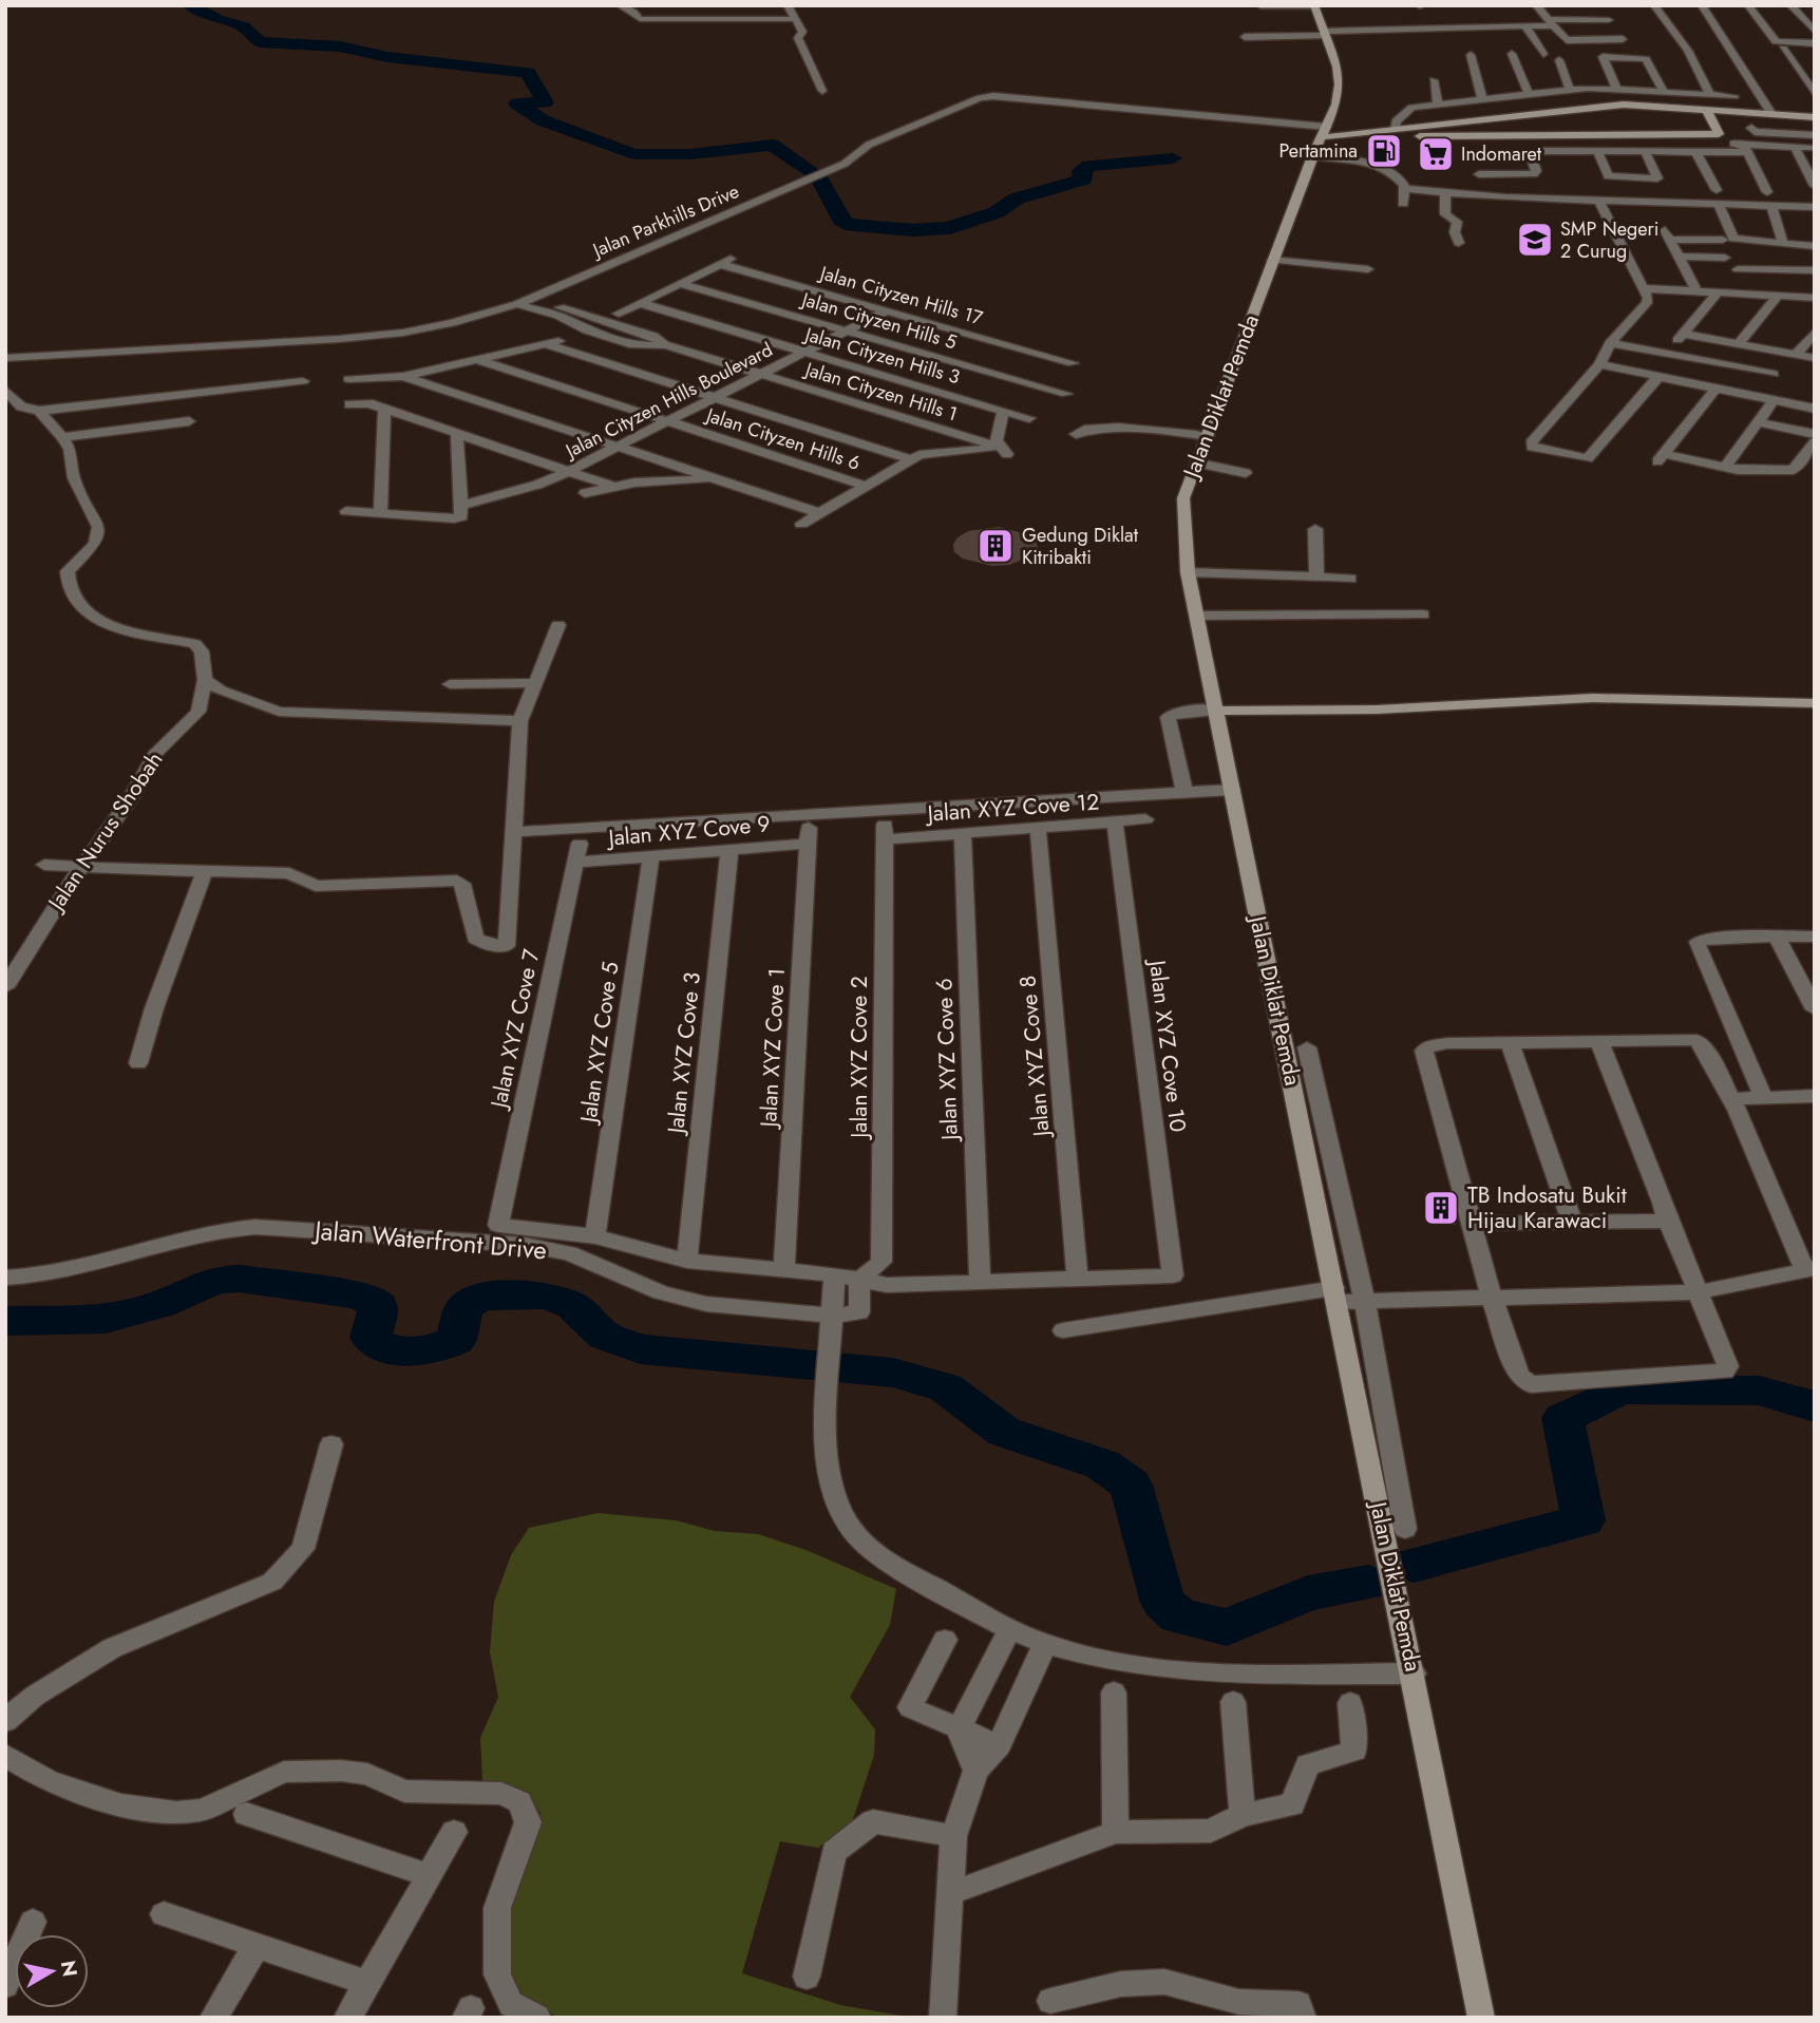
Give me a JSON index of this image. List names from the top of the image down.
{
  "streets": {
    "street": [
      "Jalan Parkhills Drive",
      "Jalan Cityzen Hills 17",
      "Jalan Cityzen Hills 5",
      "Jalan Cityzen Hills 3",
      "Jalan Cityzen Hills 1",
      "Jalan Diklat Pemda",
      "Jalan Cityzen Hills Boulevard",
      "Jalan Cityzen Hills 6",
      "Jalan XYZ Cove 12",
      "Jalan Nurus Shobah",
      "Jalan XYZ Cove 9",
      "Jalan XYZ Cove 7",
      "Jalan XYZ Cove 5",
      "Jalan XYZ Cove 10",
      "Jalan XYZ Cove 1",
      "Jalan XYZ Cove 3",
      "Jalan XYZ Cove 8",
      "Jalan XYZ Cove 2",
      "Jalan XYZ Cove 6",
      "Jalan Waterfront Drive"
    ]
  },
  "crossings": [
    ["Jalan Parkhills Drive", "Jalan Diklat Pemda"],
    ["Jalan Cityzen Hills 17", "Jalan Cityzen Hills 5"],
    ["Jalan Cityzen Hills 17", "Jalan Cityzen Hills 3"],
    ["Jalan Cityzen Hills 17", "Jalan Cityzen Hills Boulevard"],
    ["Jalan Cityzen Hills 5", "Jalan Cityzen Hills Boulevard"],
    ["Jalan Cityzen Hills 3", "Jalan Cityzen Hills Boulevard"],
    ["Jalan Cityzen Hills 1", "Jalan Cityzen Hills Boulevard"],
    ["Jalan Cityzen Hills Boulevard", "Jalan Cityzen Hills 6"],
    ["Jalan XYZ Cove 12", "Jalan XYZ Cove 10"],
    ["Jalan XYZ Cove 12", "Jalan XYZ Cove 8"],
    ["Jalan XYZ Cove 12", "Jalan XYZ Cove 2"],
    ["Jalan XYZ Cove 12", "Jalan XYZ Cove 6"],
    ["Jalan XYZ Cove 9", "Jalan XYZ Cove 7"],
    ["Jalan XYZ Cove 9", "Jalan XYZ Cove 5"],
    ["Jalan XYZ Cove 9", "Jalan XYZ Cove 1"],
    ["Jalan XYZ Cove 9", "Jalan XYZ Cove 3"],
    ["Jalan XYZ Cove 7", "Jalan XYZ Cove 5"],
    ["Jalan XYZ Cove 10", "Jalan XYZ Cove 8"]
  ],
  "places": {
    "fuel station": ["Pertamina"],
    "supermarket": ["Indomaret"],
    "school or university": ["SMP Negeri 2 Curug"],
    "building": ["Gedung Diklat Kitribakti", "TB Indosatu Bukit Hijau Karawaci"]
  },
  "north": "right"
}
